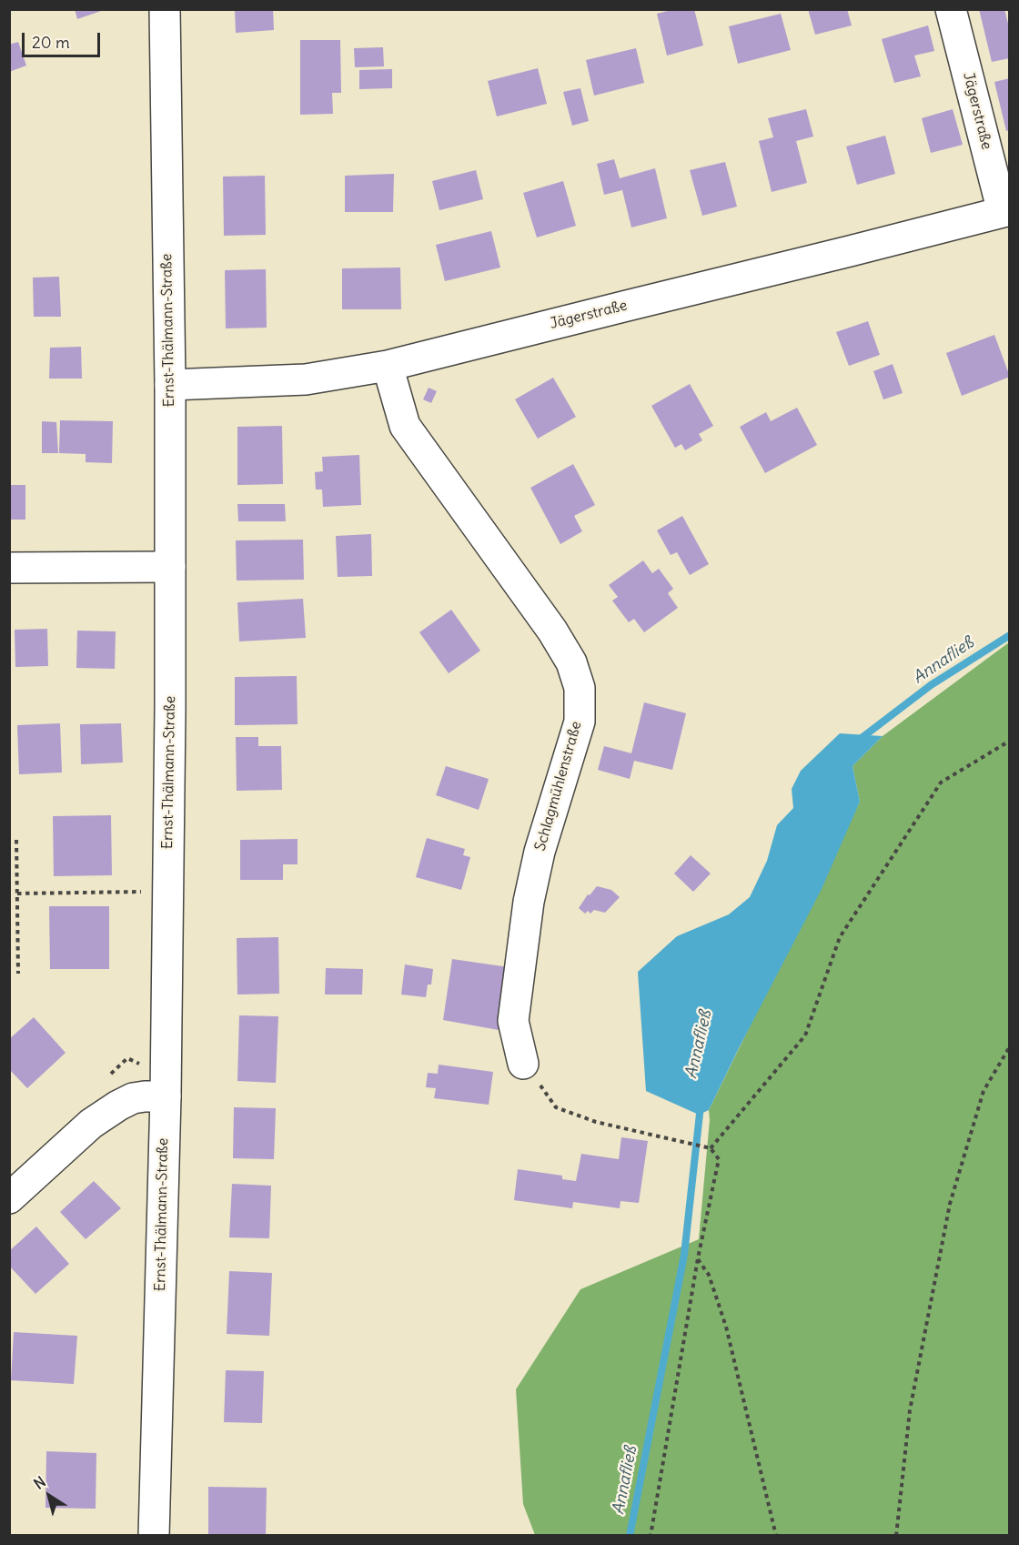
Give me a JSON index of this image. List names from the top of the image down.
{
  "streets": {
    "street": ["Jägerstraße", "Ernst-Thälmann-Straße", "Schlagmühlenstraße"]
  },
  "crossings": [
    ["Jägerstraße", "Ernst-Thälmann-Straße"],
    ["Jägerstraße", "Schlagmühlenstraße"]
  ],
  "water": ["Annafließ"],
  "scale_bar": "20 m",
  "north": "top left"
}
